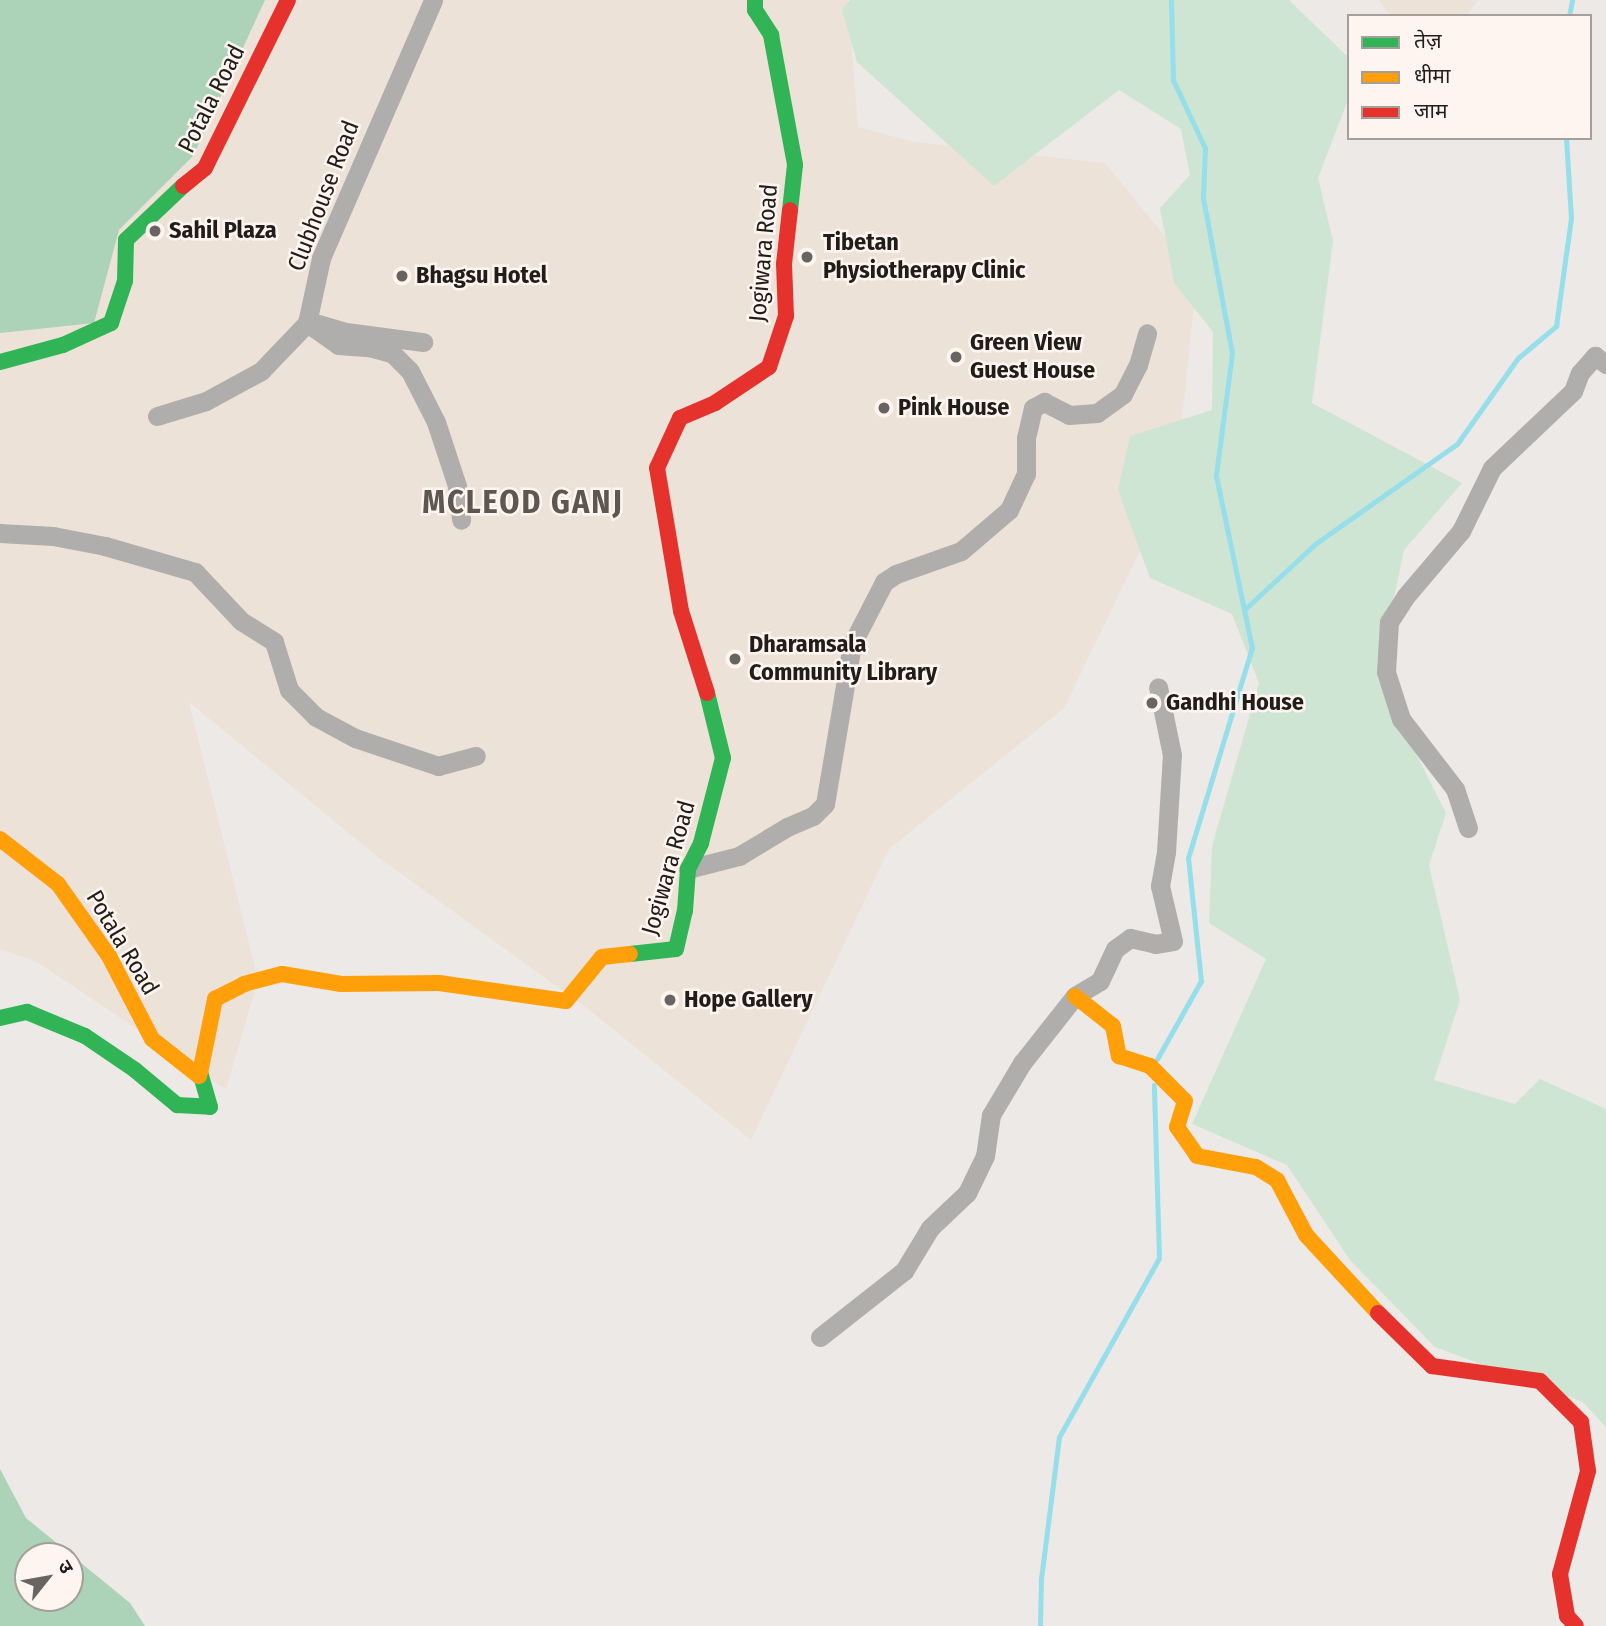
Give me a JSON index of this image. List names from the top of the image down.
{
  "streets": {
    "street": ["Potala Road", "Clubhouse Road", "Jogiwara Road"]
  },
  "crossings": [
    ["Potala Road", "Jogiwara Road"]
  ],
  "districts": ["MCLEOD GANJ"],
  "places": [
    "Sahil Plaza",
    "Tibetan Physiotherapy Clinic",
    "Bhagsu Hotel",
    "Green View Guest House",
    "Pink House",
    "Dharamsala Community Library",
    "Gandhi House",
    "Hope Gallery"
  ],
  "legend": ["तेज़", "धीमा", "जाम"],
  "north": "top right"
}
